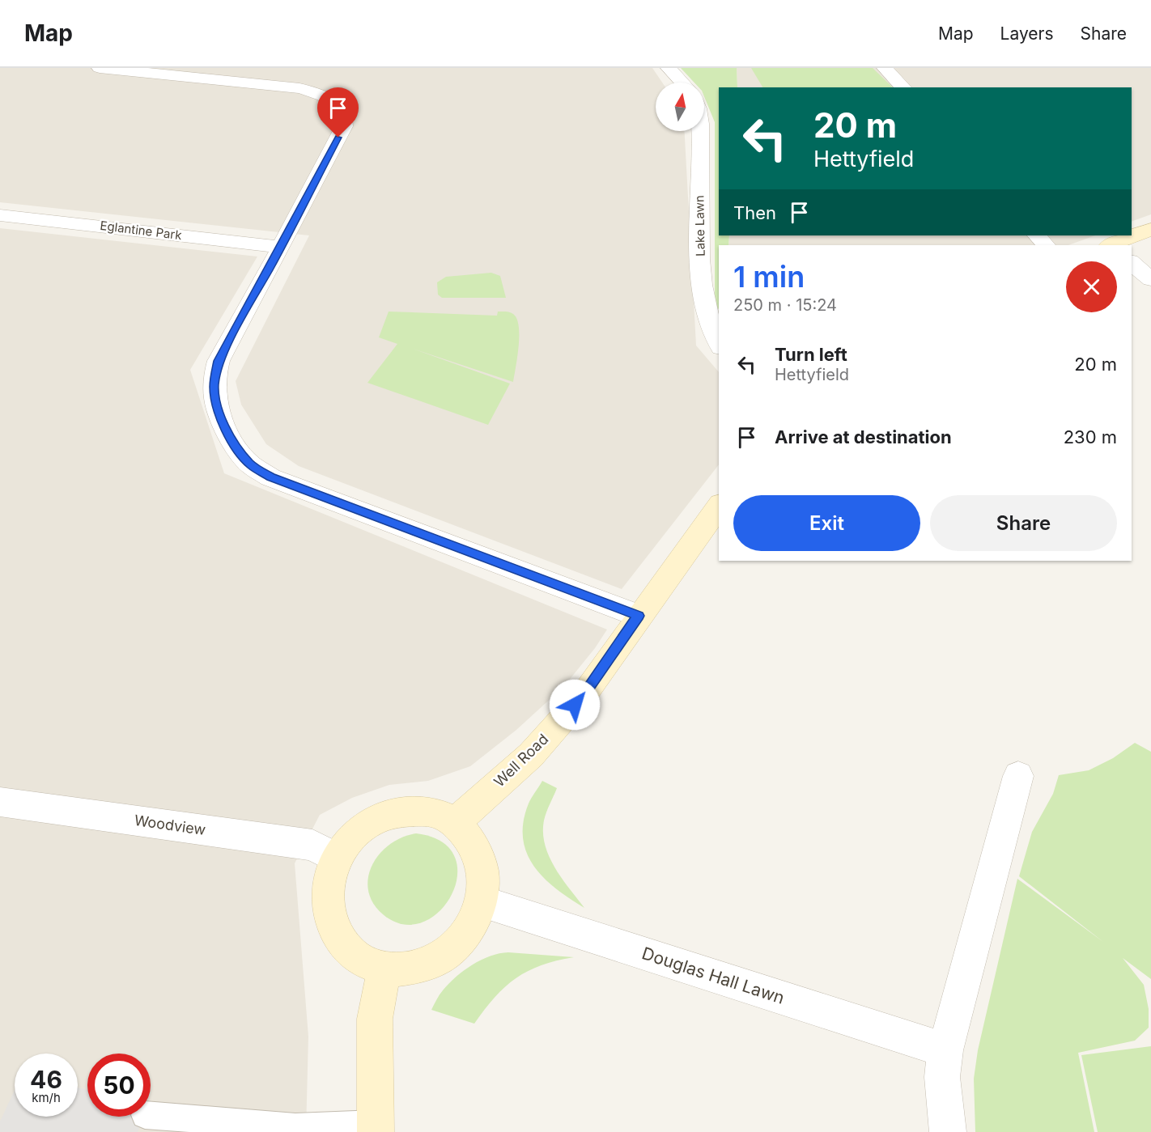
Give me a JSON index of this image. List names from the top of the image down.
{
  "streets": {
    "main road": ["Well Road"],
    "street": [
      "Lake Lawn",
      "Eglantine Park",
      "Woodview",
      "Douglas Hall Lawn"
    ]
  },
  "crossings": [
    ["Well Road", "Woodview"],
    ["Well Road", "Douglas Hall Lawn"],
    ["Woodview", "Douglas Hall Lawn"]
  ],
  "north": "top",
  "page": {
    "header": "Map",
    "nav": ["Map", "Layers", "Share"],
    "turn": ["20 m", "Hettyfield"],
    "then": "Then",
    "heading": ["1 min", "250 m · 15:24"],
    "list": [
      {
        "name": "Turn left",
        "note": "Hettyfield",
        "value": "20 m"
      },
      {
        "name": "Arrive at destination",
        "value": "230 m"
      }
    ],
    "buttons": ["Exit", "Share"],
    "speed": "46 km/h",
    "limit": "50"
  }
}
